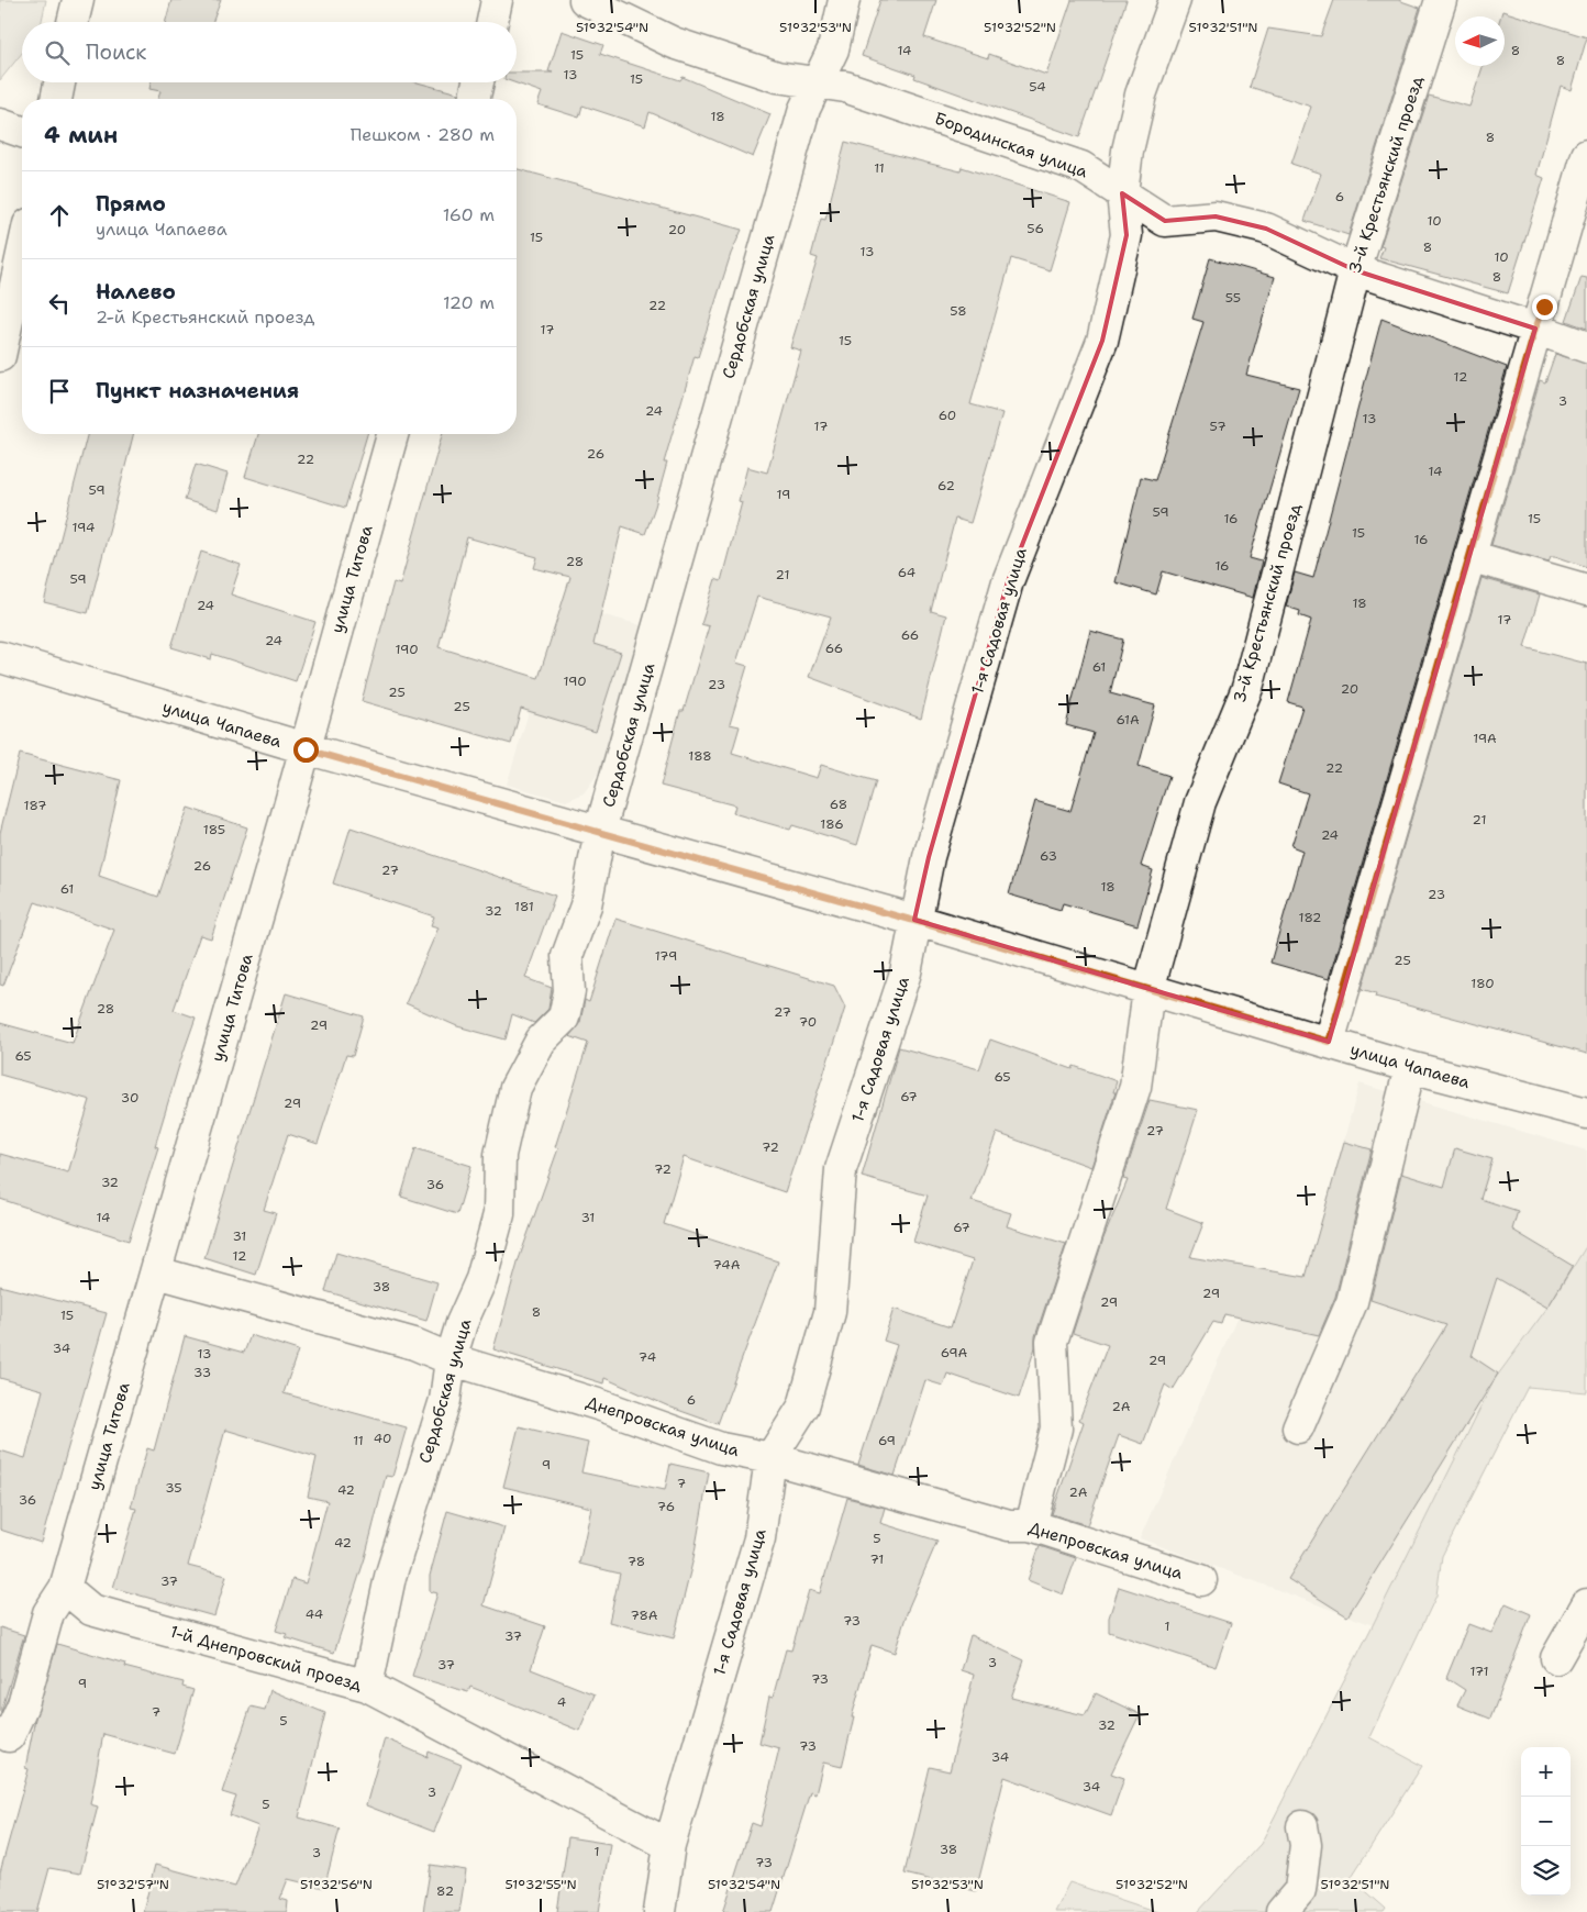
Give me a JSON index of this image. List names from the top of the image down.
{
  "streets": {
    "street": [
      "Бородинская улица",
      "3-й Крестьянский проезд",
      "Сердобская улица",
      "улица Титова",
      "1-я Садовая улица",
      "улица Чапаева",
      "Днепровская улица",
      "1-й Днепровский проезд"
    ]
  },
  "crossings": [
    ["Бородинская улица", "3-й Крестьянский проезд"],
    ["Бородинская улица", "Сердобская улица"],
    ["Бородинская улица", "1-я Садовая улица"],
    ["3-й Крестьянский проезд", "улица Чапаева"],
    ["3-й Крестьянский проезд", "Днепровская улица"],
    ["Сердобская улица", "улица Чапаева"],
    ["Сердобская улица", "Днепровская улица"],
    ["Сердобская улица", "1-й Днепровский проезд"],
    ["улица Титова", "улица Чапаева"],
    ["улица Титова", "Днепровская улица"],
    ["улица Титова", "1-й Днепровский проезд"],
    ["1-я Садовая улица", "улица Чапаева"],
    ["1-я Садовая улица", "Днепровская улица"],
    ["1-я Садовая улица", "1-й Днепровский проезд"]
  ],
  "house_numbers": [
    "14",
    "8",
    "15",
    "8",
    "13",
    "15",
    "54",
    "18",
    "8",
    "11",
    "6",
    "10",
    "56",
    "20",
    "15",
    "8",
    "13",
    "10",
    "8",
    "55",
    "22",
    "58",
    "17",
    "15",
    "12",
    "3",
    "24",
    "60",
    "13",
    "17",
    "57",
    "26",
    "22",
    "14",
    "62",
    "59",
    "19",
    "59",
    "16",
    "15",
    "194",
    "15",
    "16",
    "28",
    "16",
    "64",
    "21",
    "59",
    "18",
    "24",
    "17",
    "66",
    "24",
    "66",
    "190",
    "61",
    "190",
    "23",
    "20",
    "25",
    "25",
    "61А",
    "19А",
    "188",
    "22",
    "68",
    "187",
    "21",
    "186",
    "185",
    "24",
    "63",
    "26",
    "27",
    "18",
    "61",
    "23",
    "181",
    "32",
    "182",
    "179",
    "25",
    "180",
    "28",
    "27",
    "70",
    "29",
    "65",
    "65",
    "67",
    "30",
    "29",
    "27",
    "72",
    "72",
    "32",
    "36",
    "14",
    "31",
    "67",
    "31",
    "12",
    "74А",
    "38",
    "29",
    "29",
    "8",
    "15",
    "34",
    "69А",
    "13",
    "74",
    "29",
    "33",
    "6",
    "2А",
    "40",
    "11",
    "69",
    "9",
    "7",
    "35",
    "42",
    "2А",
    "36",
    "76",
    "5",
    "42",
    "71",
    "78",
    "37",
    "44",
    "78А",
    "73",
    "1",
    "37",
    "3",
    "37",
    "171",
    "73",
    "9",
    "4",
    "7",
    "5",
    "32",
    "73",
    "34",
    "34",
    "3",
    "5",
    "38",
    "1",
    "3",
    "73",
    "82"
  ],
  "north": "left",
  "page": {
    "search": "Поиск",
    "heading": ["4 мин", "Пешком · 280 m"],
    "list": [
      ["Прямо", "улица Чапаева", "160 m"],
      ["Налево", "2-й Крестьянский проезд", "120 m"],
      "Пункт назначения"
    ],
    "map_buttons": ["+", "−"]
  },
  "coordinates": [
    "51°32'54\"N",
    "51°32'53\"N",
    "51°32'52\"N",
    "51°32'51\"N",
    "51°32'57\"N",
    "51°32'56\"N",
    "51°32'55\"N"
  ]
}
